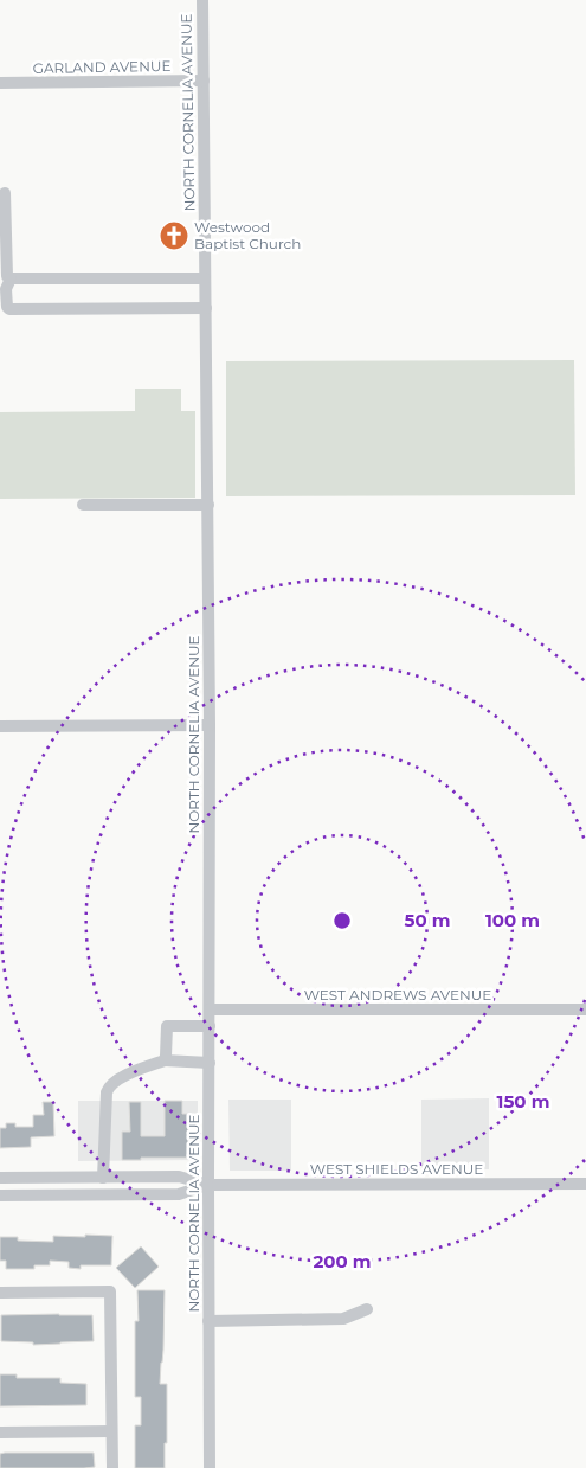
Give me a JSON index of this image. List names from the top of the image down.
{
  "streets": {
    "street": [
      "GARLAND AVENUE",
      "NORTH CORNELIA AVENUE",
      "WEST ANDREWS AVENUE",
      "WEST SHIELDS AVENUE"
    ]
  },
  "crossings": [
    ["GARLAND AVENUE", "NORTH CORNELIA AVENUE"],
    ["NORTH CORNELIA AVENUE", "WEST ANDREWS AVENUE"],
    ["NORTH CORNELIA AVENUE", "WEST SHIELDS AVENUE"]
  ],
  "places": {
    "church": ["Westwood Baptist Church"]
  },
  "rings": [
    "50 m",
    "100 m",
    "150 m",
    "200 m"
  ]
}
